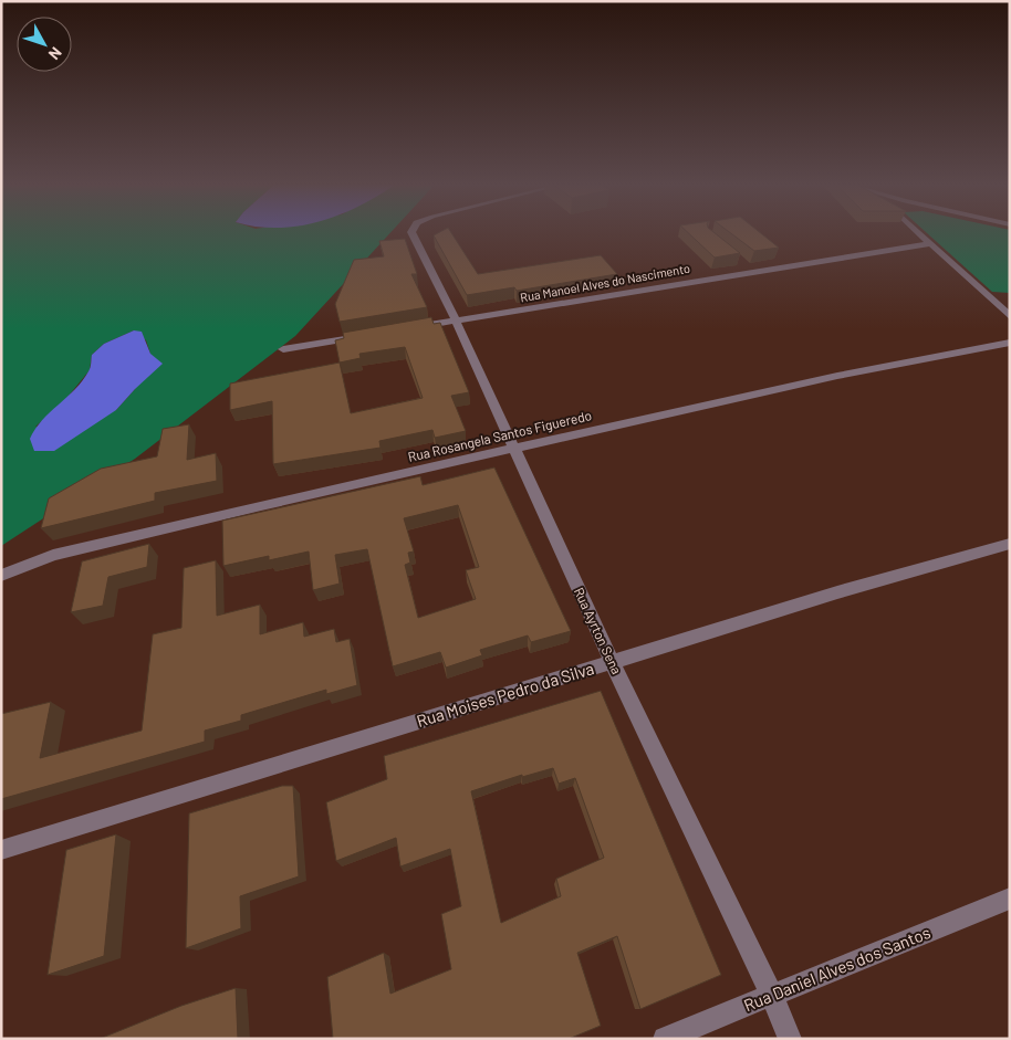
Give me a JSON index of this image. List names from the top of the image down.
{
  "streets": {
    "street": [
      "Rua Manoel Alves do Nascimento",
      "Rua Rosangela Santos Figueredo",
      "Rua Ayrton Sena",
      "Rua Moises Pedro da Silva",
      "Rua Daniel Alves dos Santos"
    ]
  },
  "crossings": [
    ["Rua Manoel Alves do Nascimento", "Rua Ayrton Sena"],
    ["Rua Rosangela Santos Figueredo", "Rua Ayrton Sena"],
    ["Rua Ayrton Sena", "Rua Moises Pedro da Silva"],
    ["Rua Ayrton Sena", "Rua Daniel Alves dos Santos"]
  ],
  "north": "bottom right"
}
